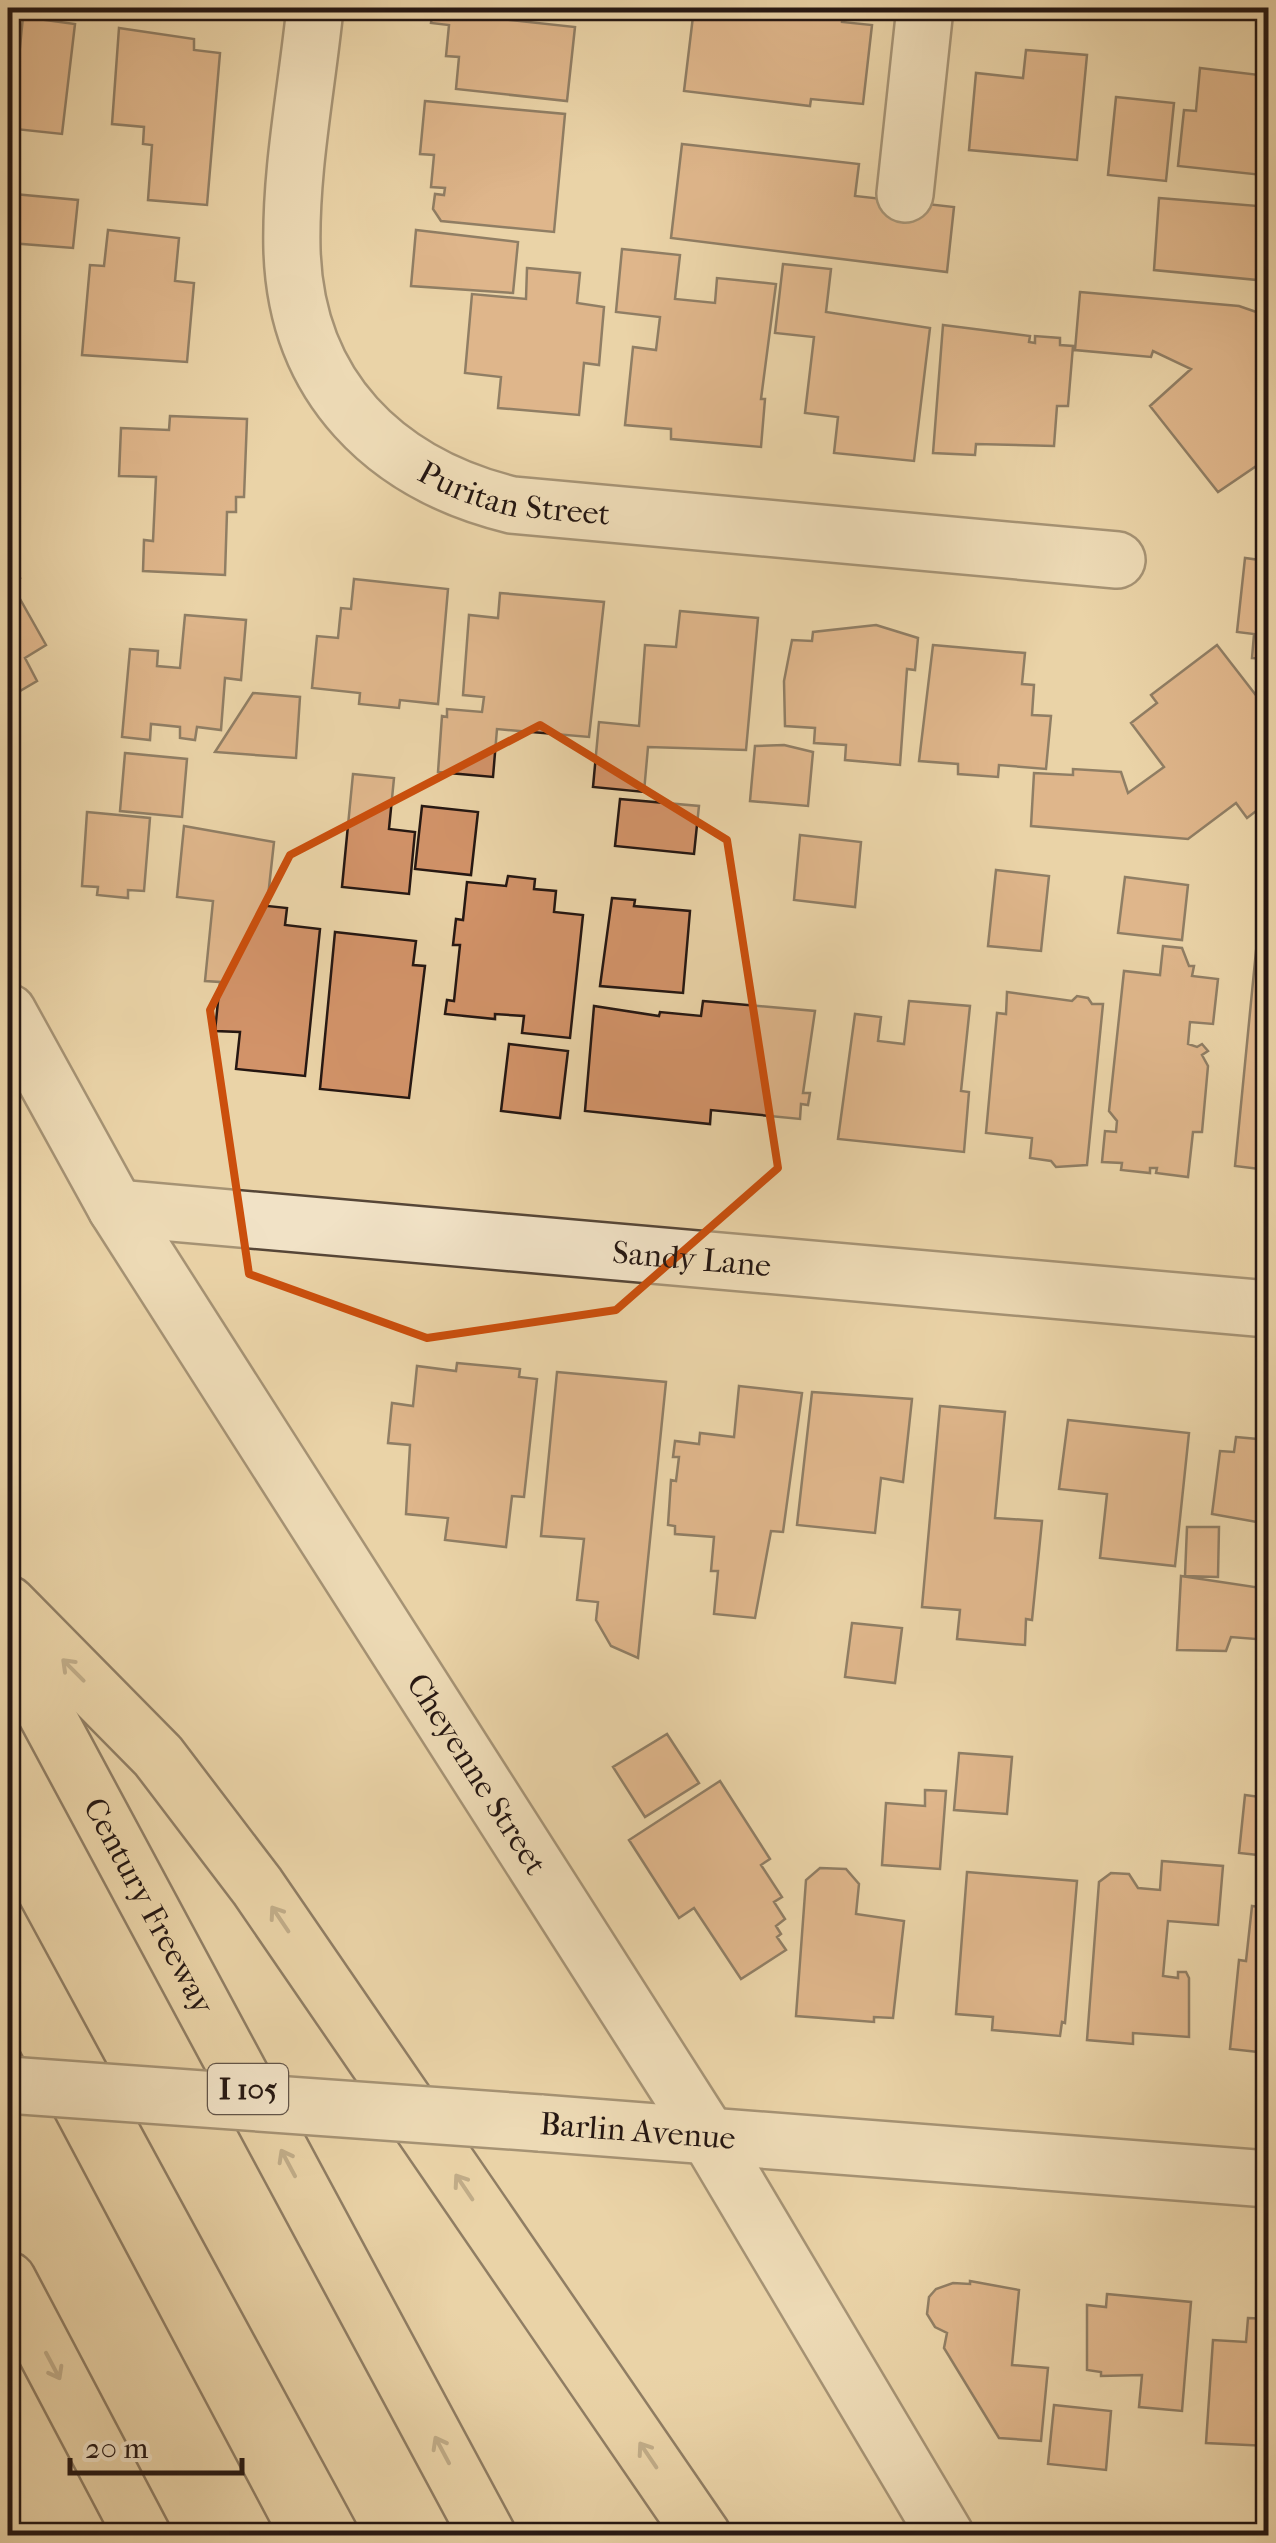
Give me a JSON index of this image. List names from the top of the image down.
{
  "streets": {
    "highway": ["Century Freeway", "I 105"],
    "street": [
      "Puritan Street",
      "Sandy Lane",
      "Cheyenne Street",
      "Barlin Avenue"
    ]
  },
  "crossings": [
    ["Sandy Lane", "Cheyenne Street"],
    ["Cheyenne Street", "Barlin Avenue"]
  ],
  "scale_bar": "20 m"
}
